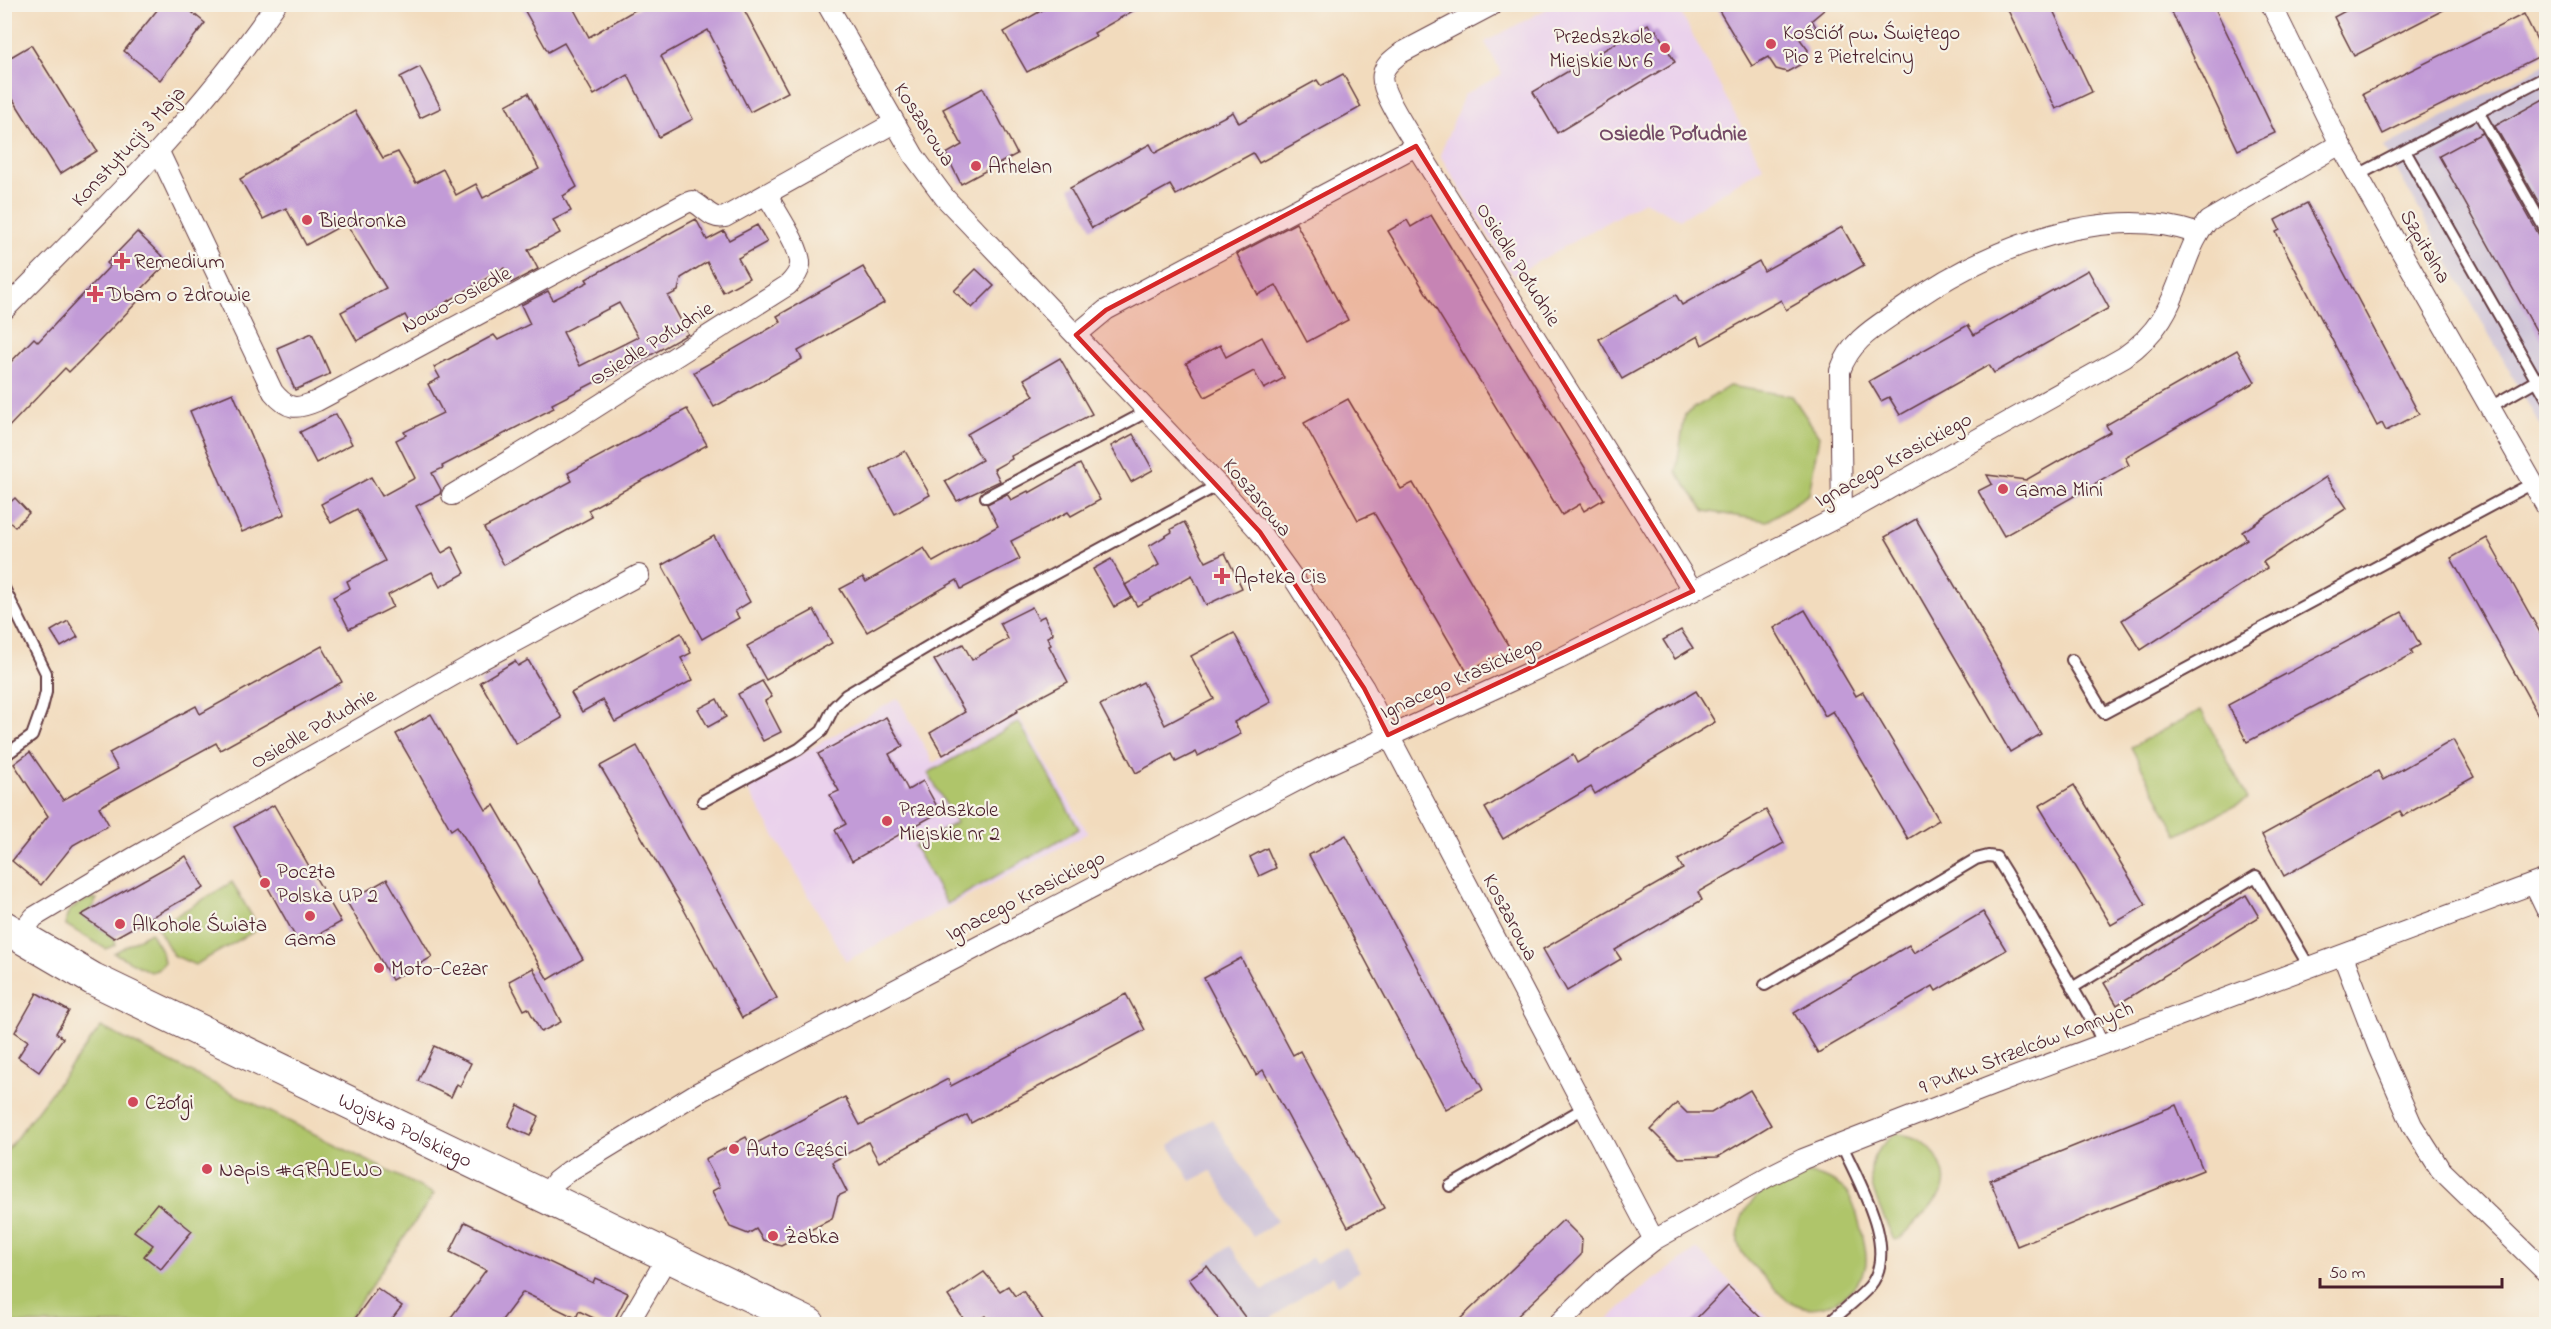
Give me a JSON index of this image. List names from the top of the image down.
{
  "streets": {
    "main road": ["Wojska Polskiego"],
    "street": [
      "Koszarowa",
      "Konstytucji 3 Maja",
      "Szpitalna",
      "Osiedle Południe",
      "Nowo-Osiedle",
      "Ignacego Krasickiego",
      "9 Pułku Strzelców Konnych"
    ]
  },
  "crossings": [
    ["Koszarowa", "Nowo-Osiedle"],
    ["Koszarowa", "Ignacego Krasickiego"],
    ["Koszarowa", "9 Pułku Strzelców Konnych"],
    ["Konstytucji 3 Maja", "Nowo-Osiedle"],
    ["Osiedle Południe", "Nowo-Osiedle"],
    ["Osiedle Południe", "Ignacego Krasickiego"],
    ["Osiedle Południe", "Wojska Polskiego"],
    ["Ignacego Krasickiego", "Wojska Polskiego"]
  ],
  "districts": ["Osiedle Południe"],
  "places": {
    "other": [
      "Kościół pw. Świętego Pio z Pietrelciny",
      "Przedszkole Miejskie Nr 6",
      "Arhelan",
      "Biedronka",
      "Gama Mini",
      "Przedszkole Miejskie nr 2",
      "Poczta Polska UP 2",
      "Gama",
      "Alkohole Świata",
      "Moto-Cezar",
      "Czołgi",
      "Auto Części",
      "Napis #GRAJEWO",
      "Żabka"
    ],
    "health": ["Remedium", "Dbam o Zdrowie", "Apteka Cis"]
  },
  "scale_bar": "50 m"
}
